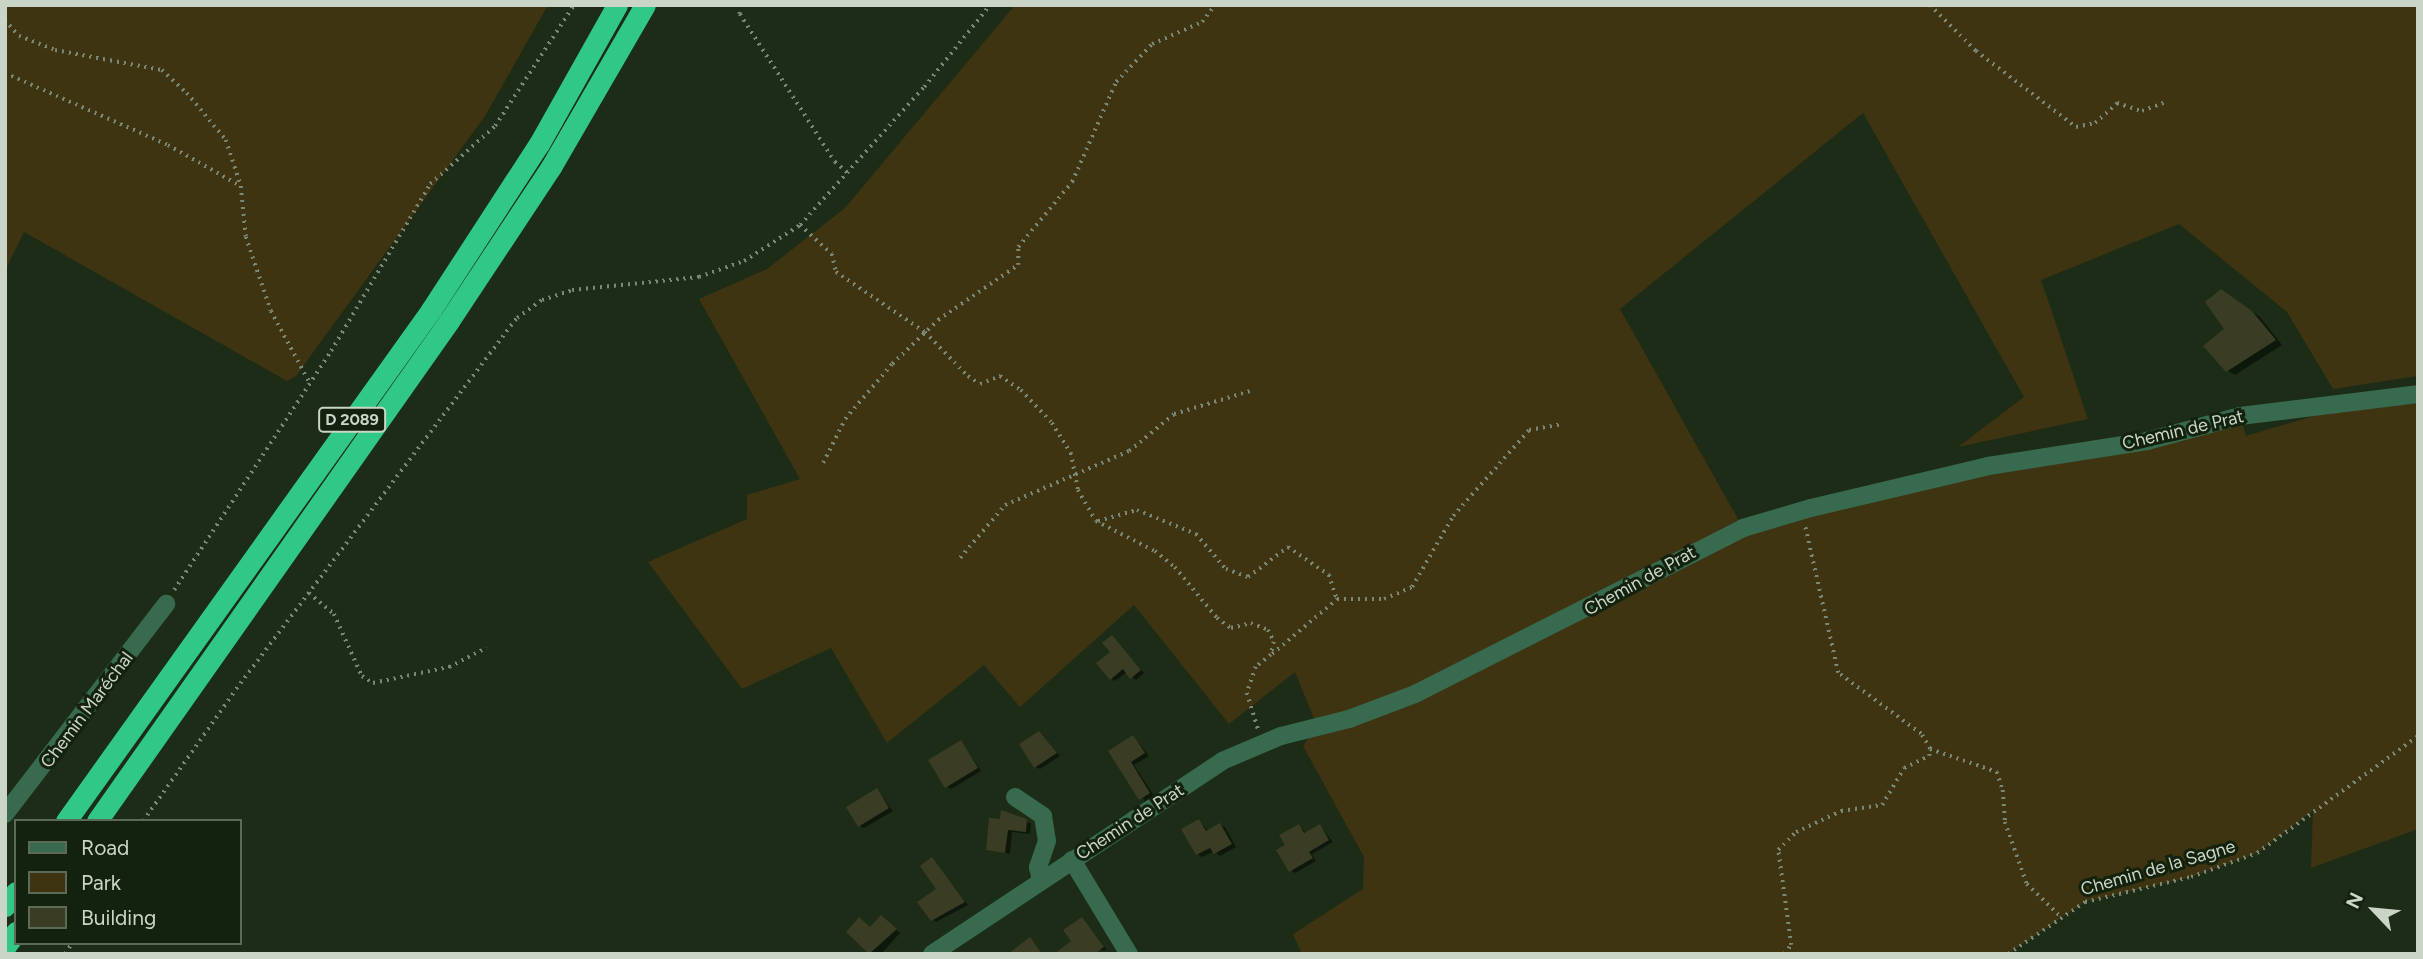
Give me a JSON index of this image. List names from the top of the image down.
{
  "streets": {
    "highway": ["D 2089"],
    "street": ["Chemin de Prat", "Chemin Maréchal"],
    "path": ["Chemin de la Sagne"]
  },
  "legend": ["Road", "Park", "Building"],
  "north": "top left"
}
